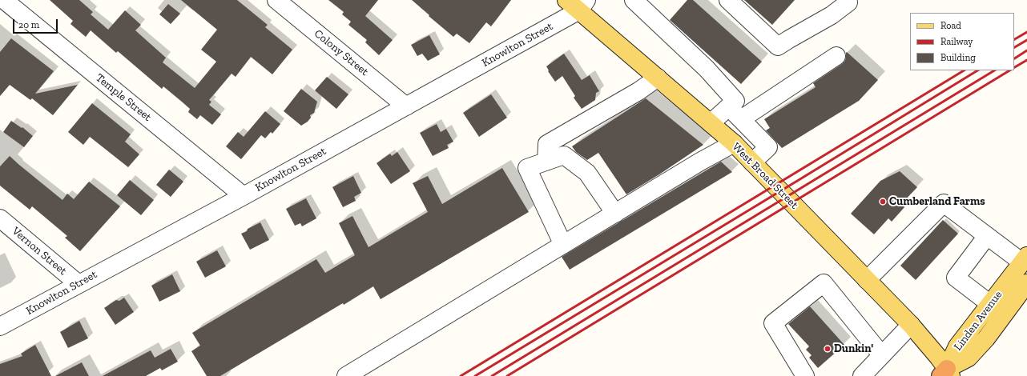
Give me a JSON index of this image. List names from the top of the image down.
{
  "streets": {
    "main road": ["West Broad Street", "Linden Avenue"],
    "street": [
      "Knowlton Street",
      "Colony Street",
      "Temple Street",
      "Vernon Street"
    ]
  },
  "crossings": [
    ["Knowlton Street", "Colony Street"],
    ["Knowlton Street", "Temple Street"],
    ["Knowlton Street", "West Broad Street"],
    ["Knowlton Street", "Vernon Street"],
    ["West Broad Street", "Linden Avenue"]
  ],
  "places": ["Cumberland Farms", "Dunkin'"],
  "legend": ["Road", "Railway", "Building"],
  "scale_bar": "20 m"
}
